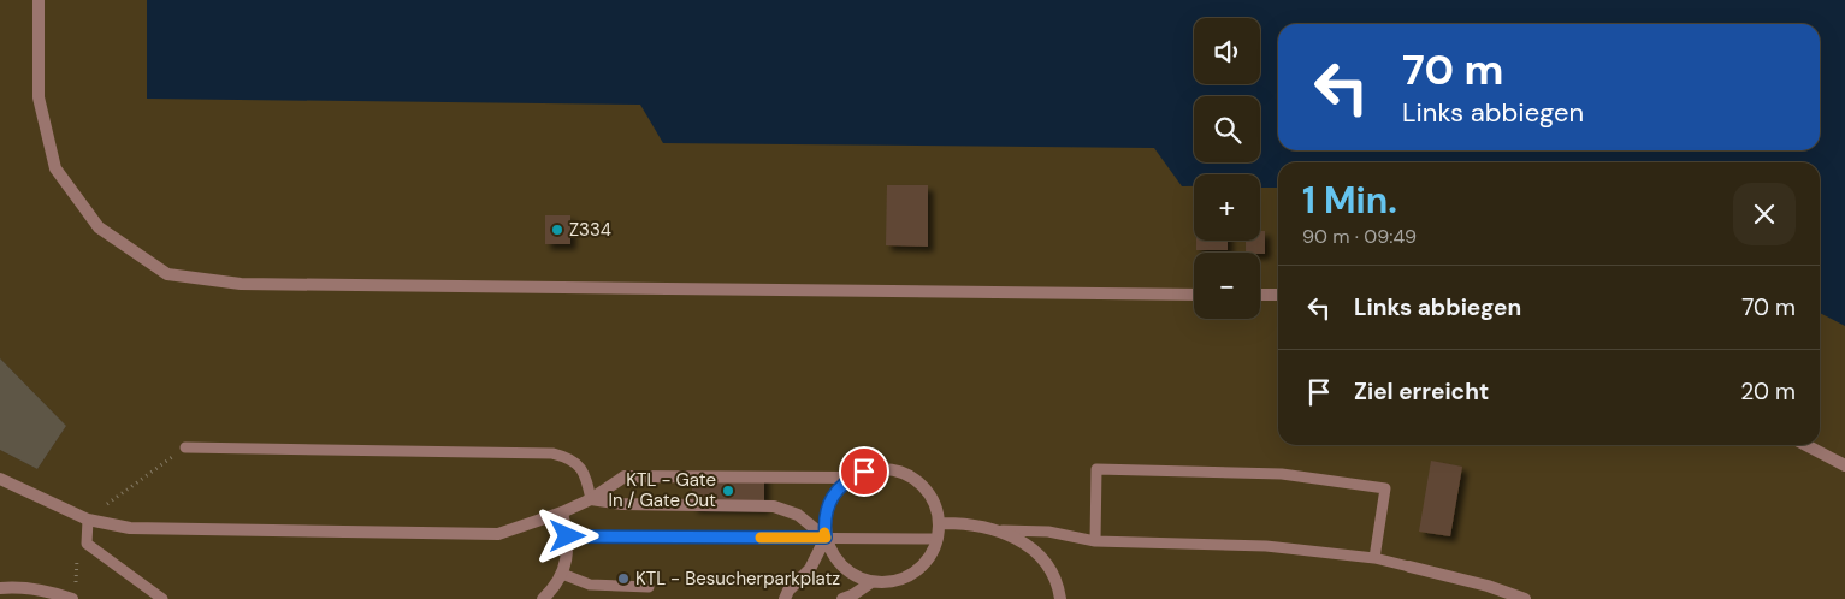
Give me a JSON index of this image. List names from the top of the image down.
{
  "places": ["Z334", "KTL - Gate In / Gate Out", "KTL - Besucherparkplatz"],
  "page": {
    "map_buttons": ["+", "−"],
    "turn": ["70 m", "Links abbiegen"],
    "heading": ["1 Min.", "90 m · 09:49"],
    "list": [
      {
        "name": "Links abbiegen",
        "value": "70 m"
      },
      {
        "name": "Ziel erreicht",
        "value": "20 m"
      }
    ]
  }
}
